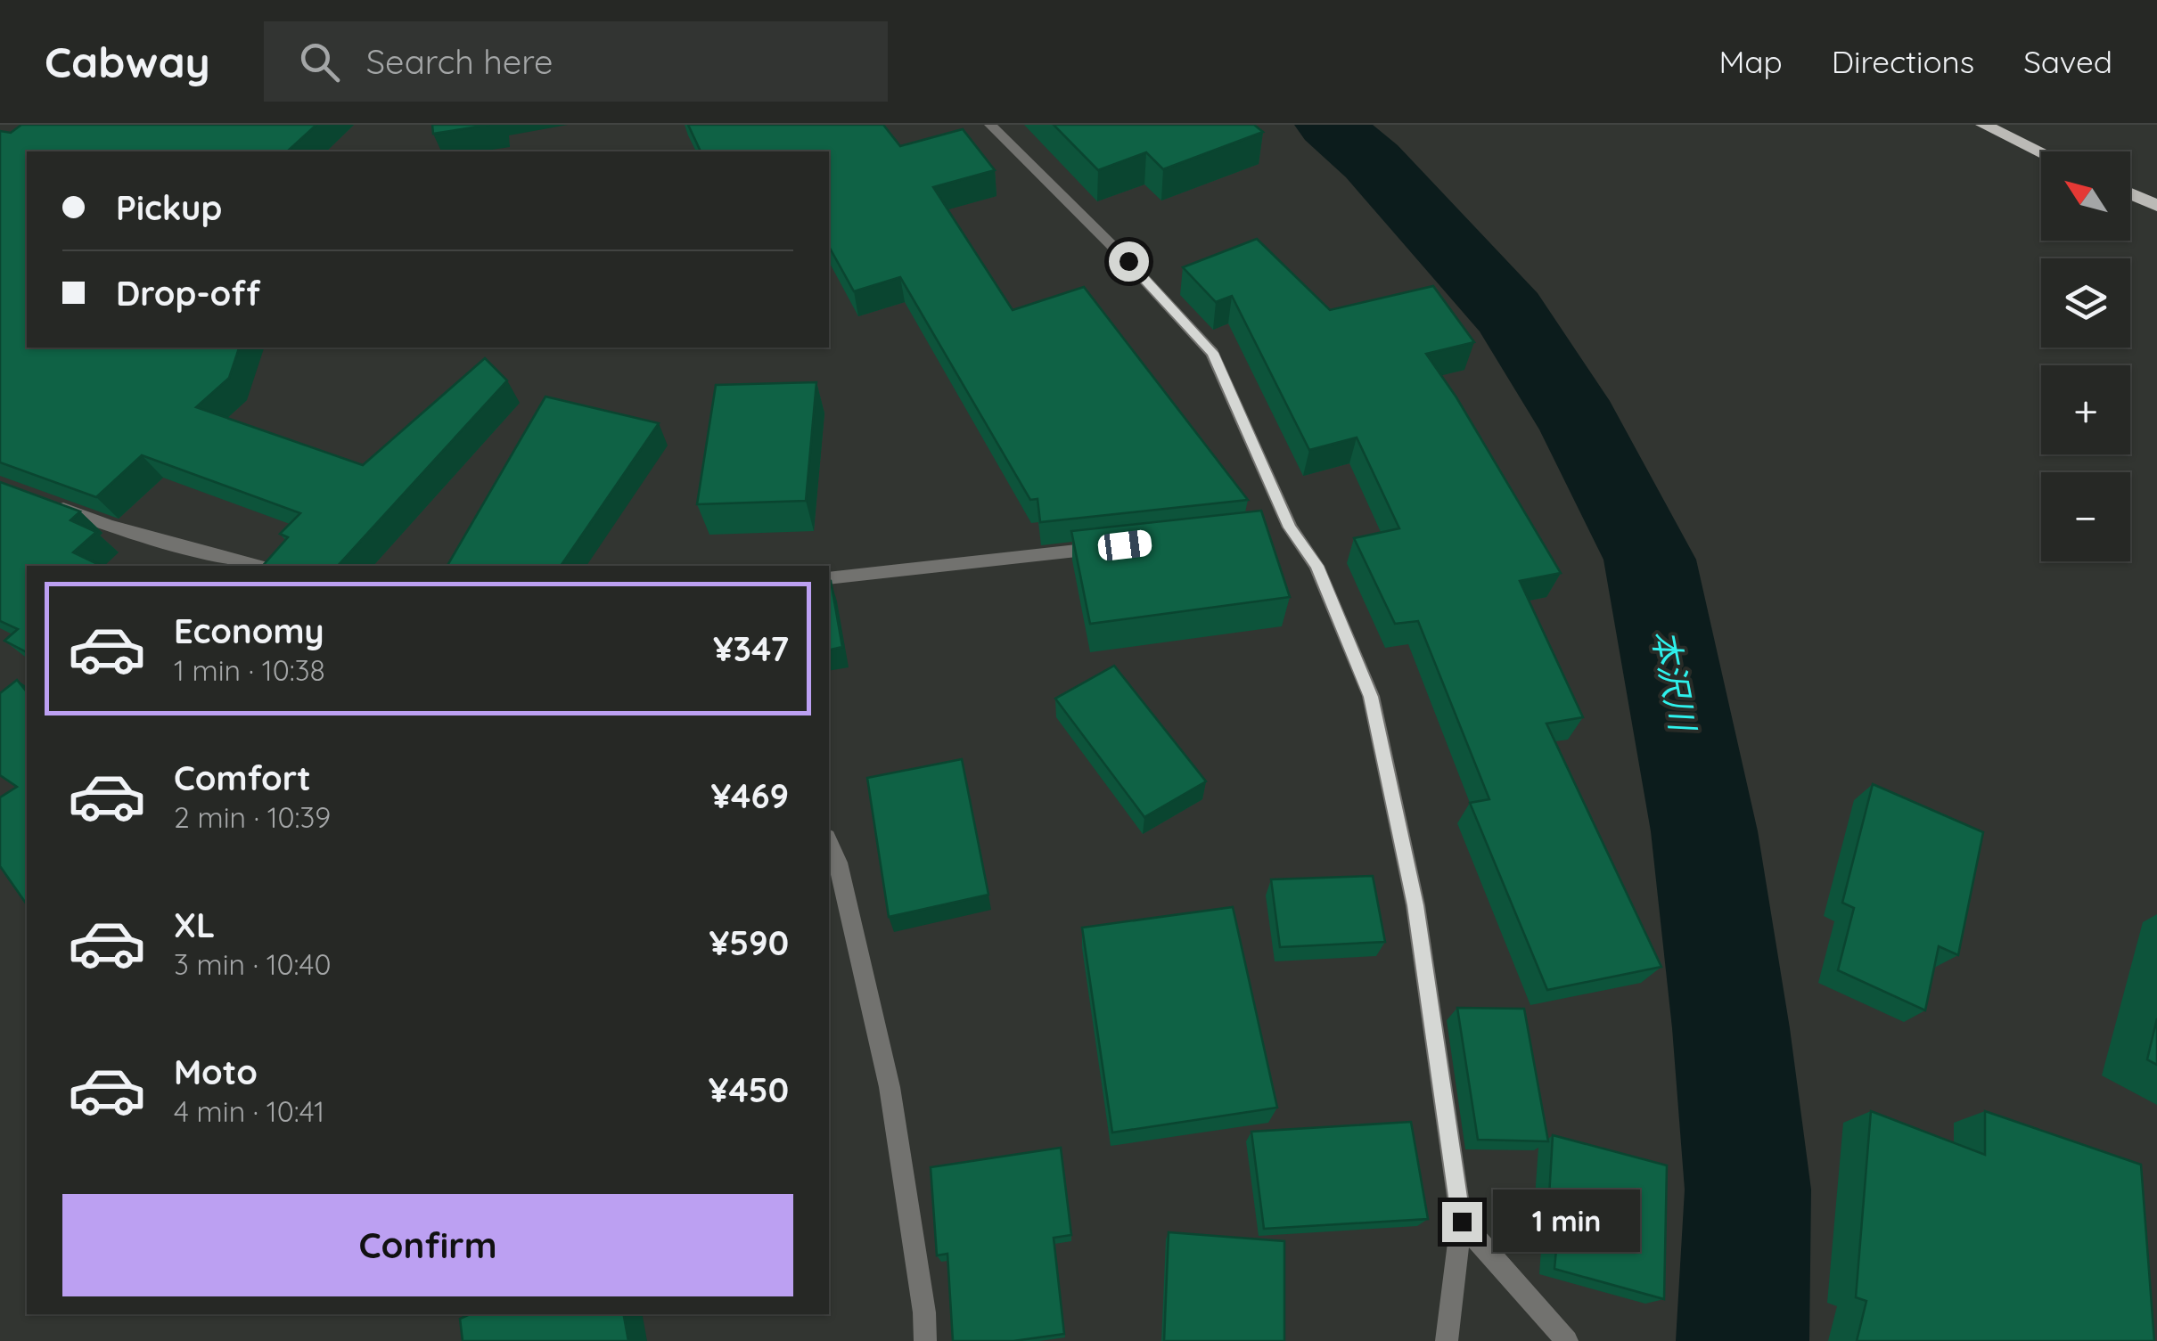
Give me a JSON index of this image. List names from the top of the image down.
{
  "water": ["本沢川"],
  "north": "top left",
  "page": {
    "header": "Cabway",
    "search": "Search here",
    "nav": ["Map", "Directions", "Saved"],
    "map_buttons": ["+", "−"],
    "banner": ["Pickup", "Drop-off"],
    "list": [
      {
        "name": "Economy",
        "note": "1 min · 10:38",
        "value": "¥347"
      },
      {
        "name": "Comfort",
        "note": "2 min · 10:39",
        "value": "¥469"
      },
      {
        "name": "XL",
        "note": "3 min · 10:40",
        "value": "¥590"
      },
      {
        "name": "Moto",
        "note": "4 min · 10:41",
        "value": "¥450"
      }
    ],
    "buttons": "Confirm",
    "bubble": "1 min"
  }
}
